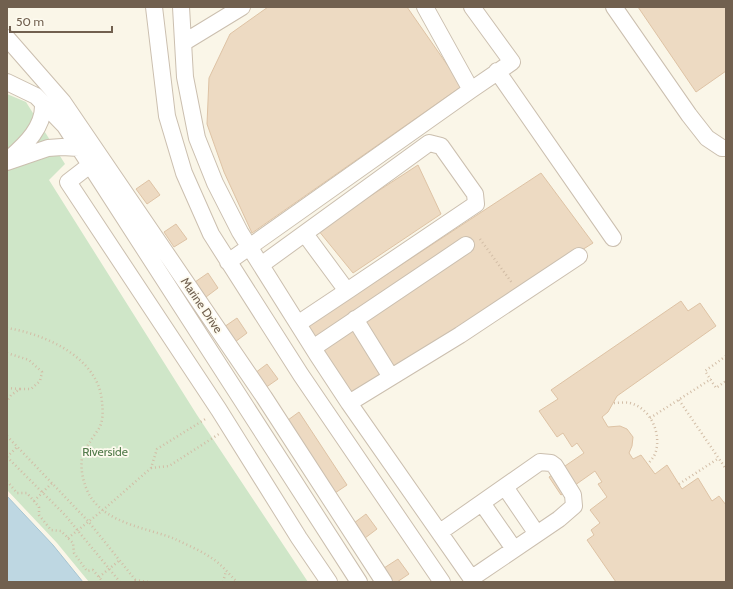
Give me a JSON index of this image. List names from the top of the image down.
{
  "streets": {
    "street": ["Marine Drive"]
  },
  "parks": ["Riverside"],
  "scale_bar": "50 m"
}
